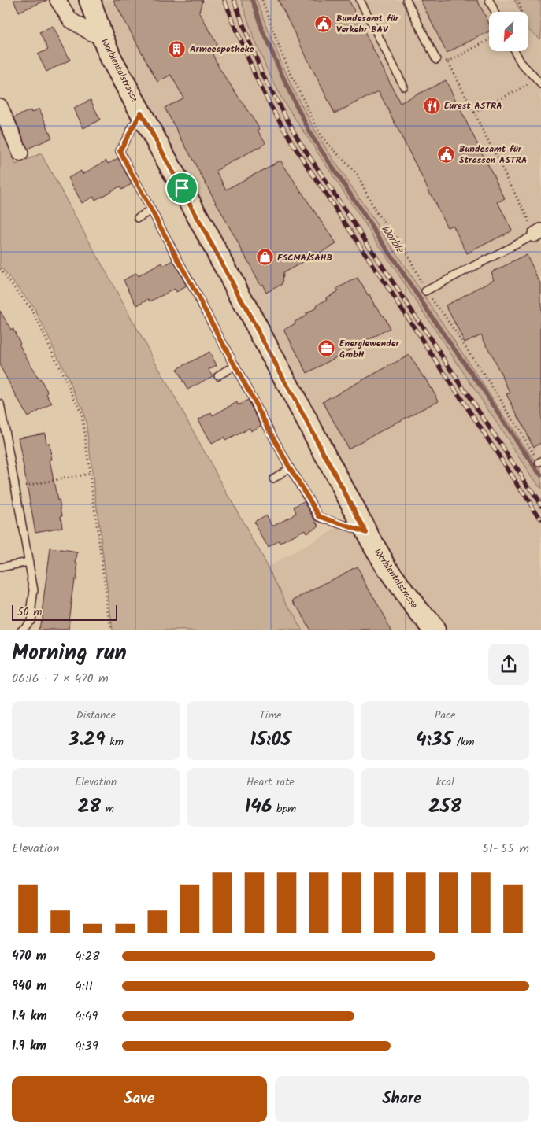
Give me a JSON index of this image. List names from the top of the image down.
{
  "streets": {
    "main road": ["Worblentalstrasse"]
  },
  "water": ["Worble"],
  "places": {
    "public building": ["Bundesamt für Verkehr BAV", "Bundesamt für Strassen ASTRA"],
    "building": ["Armeeapotheke"],
    "restaurant": ["Eurest ASTRA"],
    "shop": ["FSCMA/SAHB"],
    "office": ["Energiewender GmbH"]
  },
  "scale_bar": "50 m",
  "north": "bottom left",
  "page": {
    "scale": "50 m",
    "heading": ["Morning run", "06:16 · 7 × 470 m"],
    "stats": [
      ["Distance", "3.29 km"],
      ["Time", "15:05"],
      ["Pace", "4:35 /km"],
      ["Elevation", "28 m"],
      ["Heart rate", "146 bpm"],
      ["kcal", "258"]
    ],
    "chart": ["Elevation", "51–55 m"],
    "list": [
      {
        "name": "470 m",
        "note": "4:28"
      },
      {
        "name": "940 m",
        "note": "4:11"
      },
      {
        "name": "1.4 km",
        "note": "4:49"
      },
      {
        "name": "1.9 km",
        "note": "4:39"
      }
    ],
    "buttons": ["Save", "Share"]
  }
}
